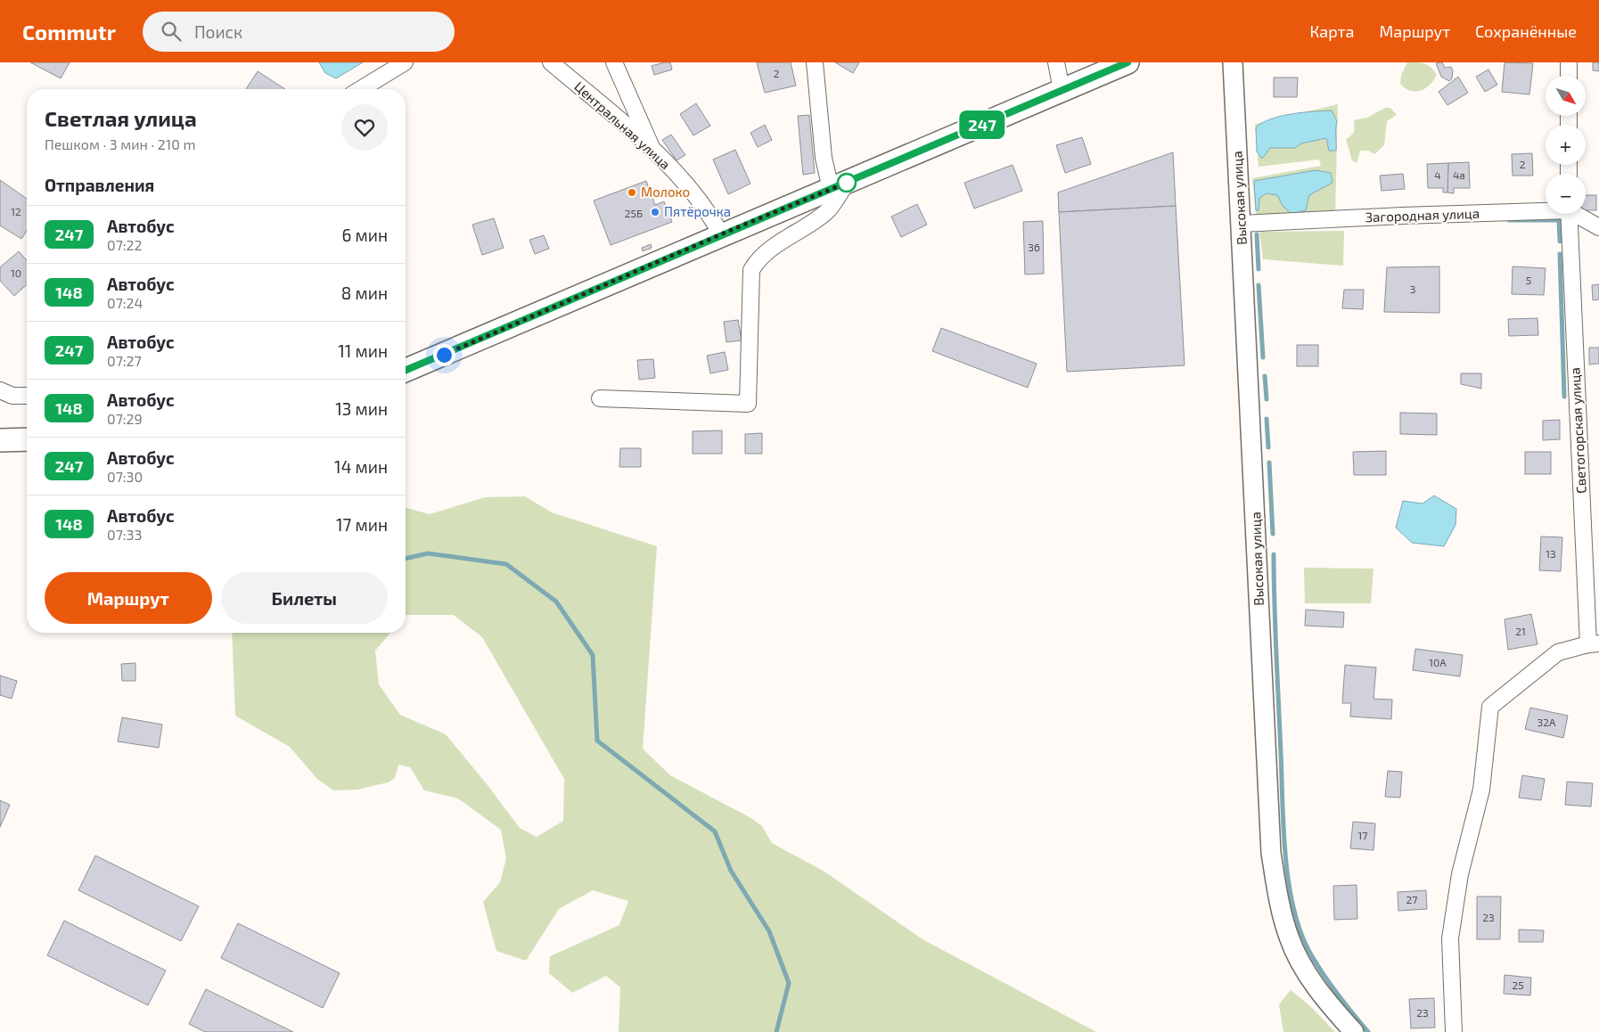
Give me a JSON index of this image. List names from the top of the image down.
{
  "streets": {
    "street": [
      "Центральная улица",
      "Высокая улица",
      "Загородная улица",
      "Светогорская улица"
    ]
  },
  "crossings": [
    ["Высокая улица", "Загородная улица"]
  ],
  "places": ["Молоко", "Пятёрочка"],
  "lines": ["bus line 247"],
  "house_numbers": [
    "2",
    "2",
    "4",
    "4а",
    "12",
    "25Б",
    "36",
    "10",
    "5",
    "3",
    "13",
    "21",
    "10А",
    "32А",
    "17",
    "27",
    "23",
    "25",
    "23"
  ],
  "north": "bottom right",
  "page": {
    "header": "Commutr",
    "search": "Поиск",
    "nav": ["Карта", "Маршрут", "Сохранённые"],
    "on_map": "247",
    "map_buttons": ["+", "−"],
    "heading": [
      ["Светлая улица", "Пешком · 3 мин · 210 m"],
      "Отправления"
    ],
    "list": [
      {
        "mark": "247",
        "name": "Автобус",
        "note": "07:22",
        "value": "6 мин"
      },
      {
        "mark": "148",
        "name": "Автобус",
        "note": "07:24",
        "value": "8 мин"
      },
      {
        "mark": "247",
        "name": "Автобус",
        "note": "07:27",
        "value": "11 мин"
      },
      {
        "mark": "148",
        "name": "Автобус",
        "note": "07:29",
        "value": "13 мин"
      },
      {
        "mark": "247",
        "name": "Автобус",
        "note": "07:30",
        "value": "14 мин"
      },
      {
        "mark": "148",
        "name": "Автобус",
        "note": "07:33",
        "value": "17 мин"
      }
    ],
    "buttons": ["Маршрут", "Билеты"]
  }
}
